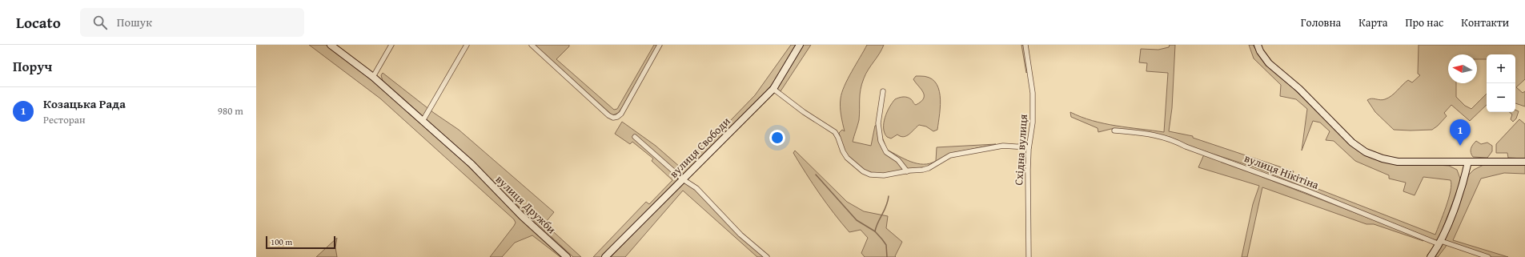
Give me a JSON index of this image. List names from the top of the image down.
{
  "streets": {
    "street": [
      "вулиця Свободи",
      "Східна вулиця",
      "вулиця Нікітіна",
      "вулиця Дружби"
    ]
  },
  "scale_bar": "100 m",
  "north": "left",
  "page": {
    "header": "Locato",
    "search": "Пошук",
    "nav": [
      "Головна",
      "Карта",
      "Про нас",
      "Контакти"
    ],
    "heading": "Поруч",
    "map_buttons": ["+", "−"],
    "list": [
      {
        "mark": "1",
        "name": "Козацька Рада",
        "note": "Ресторан",
        "value": "980 m"
      }
    ],
    "pins": "1",
    "scale": "100 m"
  }
}
